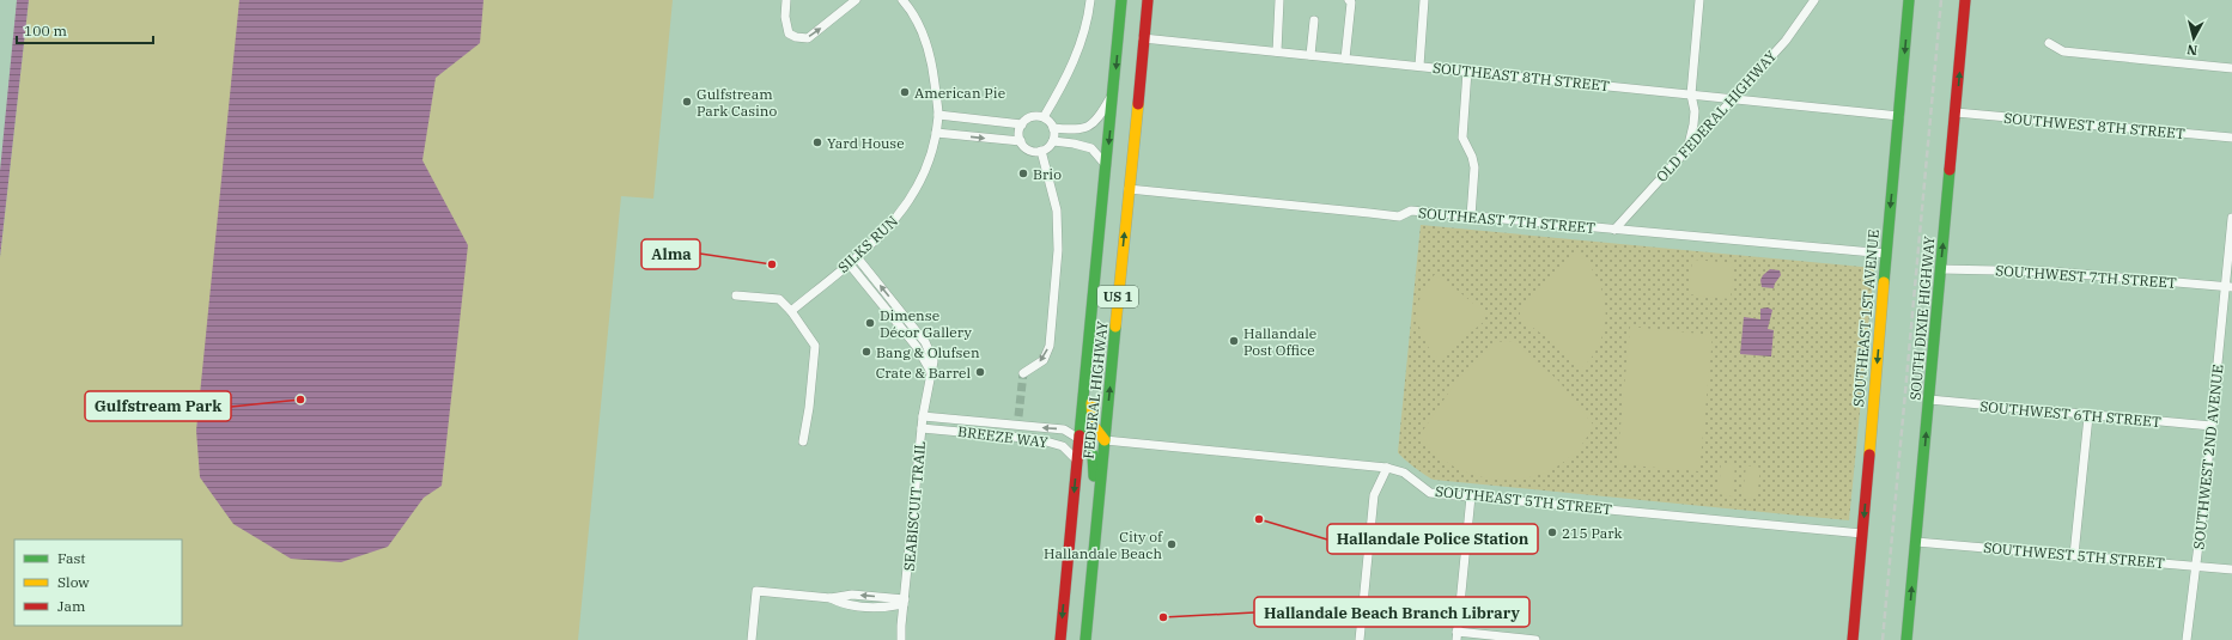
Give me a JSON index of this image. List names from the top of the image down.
{
  "streets": {
    "main road": [
      "US 1",
      "SOUTHEAST 1ST AVENUE",
      "SOUTH DIXIE HIGHWAY",
      "FEDERAL HIGHWAY"
    ],
    "street": [
      "SOUTHEAST 8TH STREET",
      "OLD FEDERAL HIGHWAY",
      "SOUTHWEST 8TH STREET",
      "SOUTHEAST 7TH STREET",
      "SILKS RUN",
      "SOUTHWEST 7TH STREET",
      "SOUTHWEST 6TH STREET",
      "BREEZE WAY",
      "SOUTHWEST 2ND AVENUE",
      "SOUTHEAST 5TH STREET",
      "SEABISCUIT TRAIL",
      "SOUTHWEST 5TH STREET"
    ]
  },
  "crossings": [
    ["SOUTHEAST 8TH STREET", "OLD FEDERAL HIGHWAY"],
    ["SOUTHEAST 8TH STREET", "SOUTHEAST 1ST AVENUE"],
    ["SOUTHEAST 8TH STREET", "FEDERAL HIGHWAY"],
    ["OLD FEDERAL HIGHWAY", "SOUTHEAST 7TH STREET"],
    ["SOUTHWEST 8TH STREET", "SOUTH DIXIE HIGHWAY"],
    ["SOUTHEAST 7TH STREET", "SOUTHEAST 1ST AVENUE"],
    ["SOUTHEAST 7TH STREET", "FEDERAL HIGHWAY"],
    ["SILKS RUN", "SEABISCUIT TRAIL"],
    ["SOUTHWEST 7TH STREET", "SOUTH DIXIE HIGHWAY"],
    ["SOUTHWEST 7TH STREET", "SOUTHWEST 2ND AVENUE"],
    ["SOUTHEAST 1ST AVENUE", "SOUTHEAST 5TH STREET"],
    ["SOUTH DIXIE HIGHWAY", "SOUTHWEST 6TH STREET"],
    ["SOUTH DIXIE HIGHWAY", "SOUTHWEST 5TH STREET"],
    ["FEDERAL HIGHWAY", "BREEZE WAY"],
    ["FEDERAL HIGHWAY", "SOUTHEAST 5TH STREET"],
    ["SOUTHWEST 6TH STREET", "SOUTHWEST 2ND AVENUE"],
    ["BREEZE WAY", "SEABISCUIT TRAIL"],
    ["SOUTHWEST 2ND AVENUE", "SOUTHWEST 5TH STREET"]
  ],
  "one_way": ["SOUTHEAST 1ST AVENUE", "SOUTH DIXIE HIGHWAY"],
  "places": [
    "American Pie",
    "Gulfstream Park Casino",
    "Yard House",
    "Brio",
    "Alma",
    "Dimense Décor Gallery",
    "Hallandale Post Office",
    "Bang & Olufsen",
    "Crate & Barrel",
    "Gulfstream Park",
    "Hallandale Police Station",
    "215 Park",
    "City of Hallandale Beach",
    "Hallandale Beach Branch Library"
  ],
  "legend": ["Fast", "Slow", "Jam"],
  "scale_bar": "100 m",
  "north": "bottom"
}
